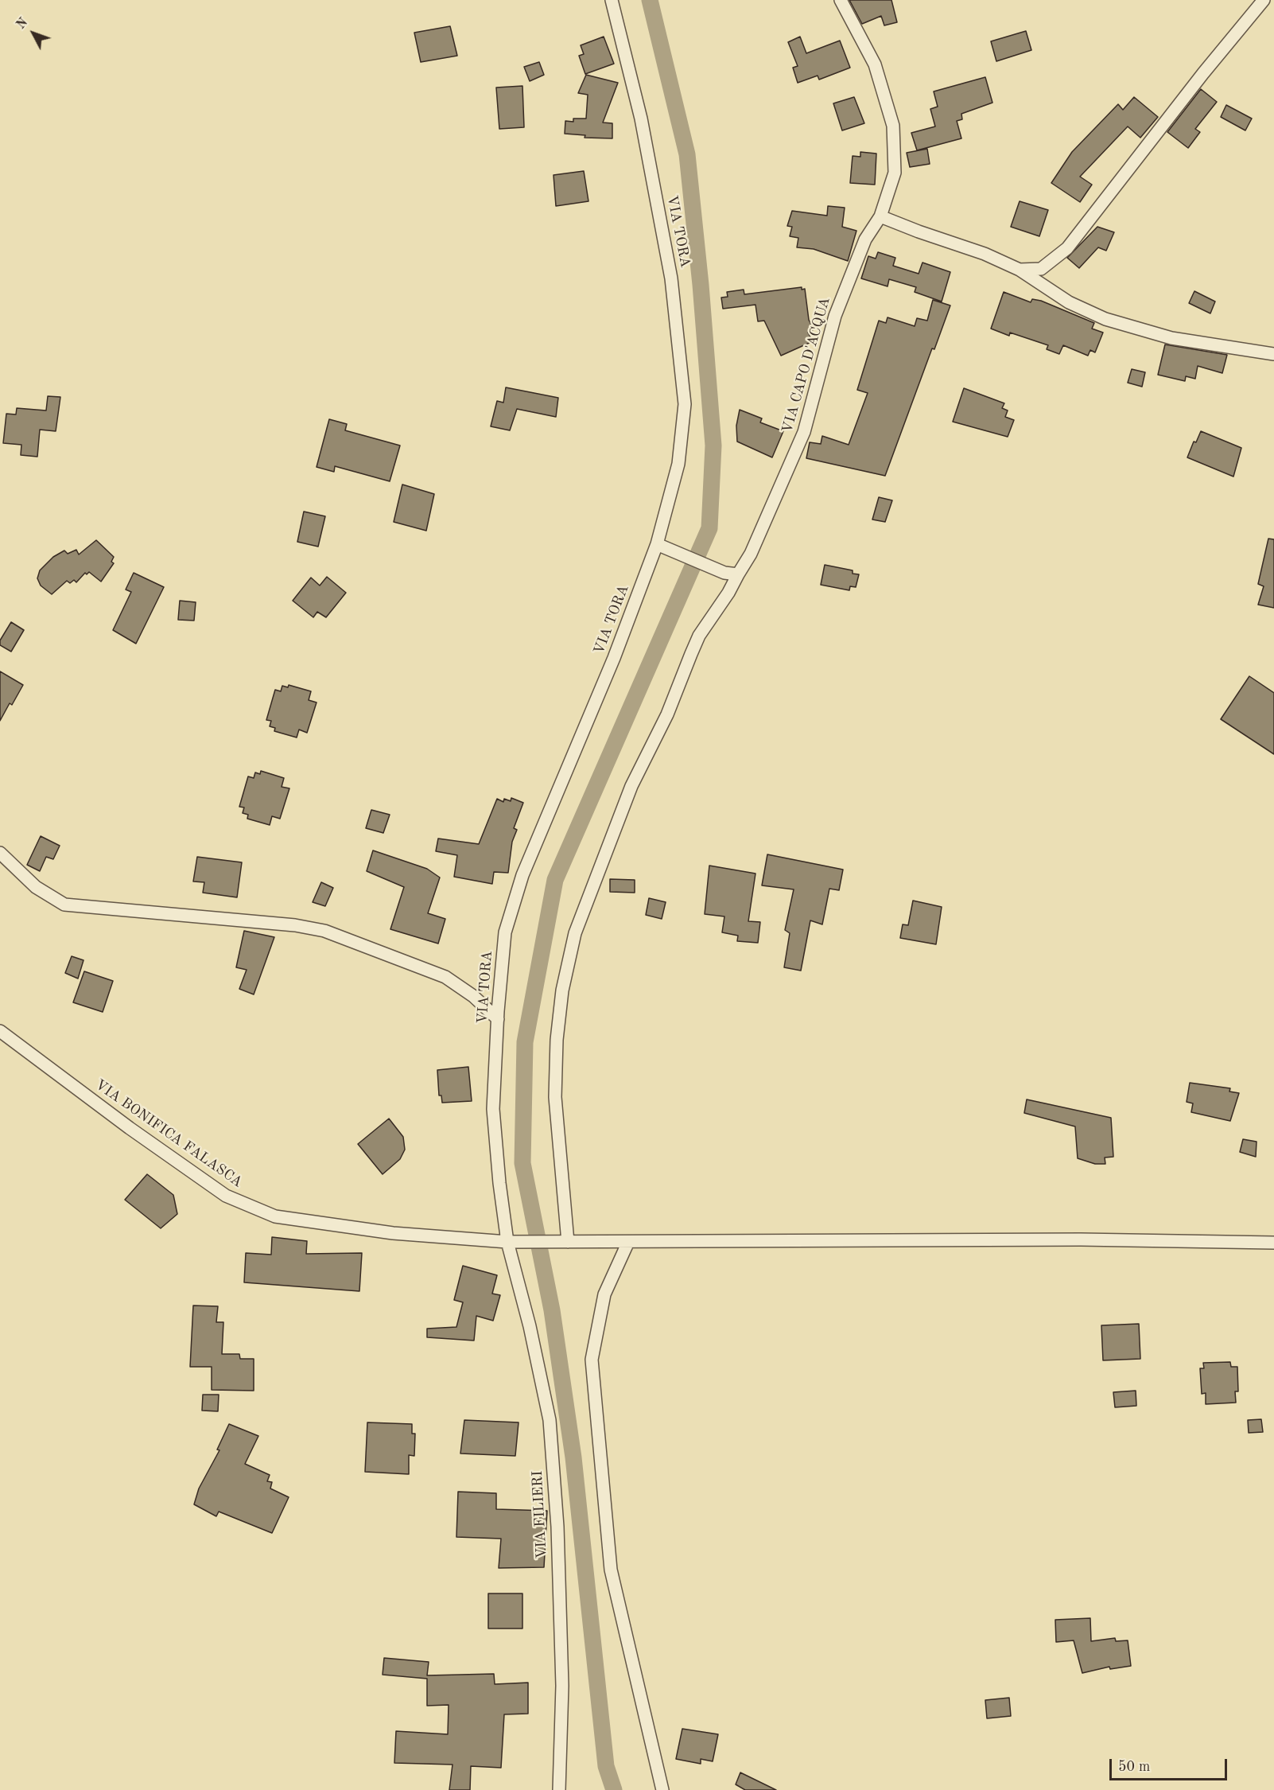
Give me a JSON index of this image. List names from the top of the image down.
{
  "streets": {
    "street": [
      "VIA TORA",
      "VIA CAPO D'ACQUA",
      "VIA BONIFICA FALASCA",
      "VIA FILIERI"
    ]
  },
  "crossings": [
    ["VIA TORA", "VIA BONIFICA FALASCA"],
    ["VIA TORA", "VIA FILIERI"],
    ["VIA CAPO D'ACQUA", "VIA BONIFICA FALASCA"],
    ["VIA BONIFICA FALASCA", "VIA FILIERI"]
  ],
  "scale_bar": "50 m",
  "north": "top left"
}
